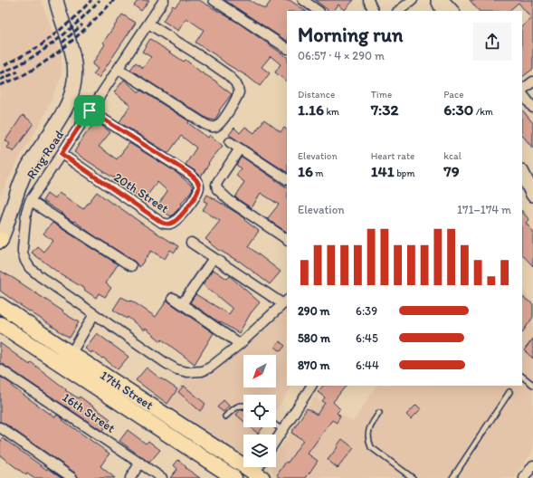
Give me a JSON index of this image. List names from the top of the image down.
{
  "streets": {
    "main road": ["17th Street"],
    "street": ["Ring Road", "20th Street", "16th Street"]
  },
  "crossings": [
    ["Ring Road", "20th Street"]
  ],
  "north": "bottom left",
  "page": {
    "heading": ["Morning run", "06:57 · 4 × 290 m"],
    "stats": [
      ["Distance", "1.16 km"],
      ["Time", "7:32"],
      ["Pace", "6:30 /km"],
      ["Elevation", "16 m"],
      ["Heart rate", "141 bpm"],
      ["kcal", "79"]
    ],
    "chart": ["Elevation", "171–174 m"],
    "list": [
      {
        "name": "290 m",
        "note": "6:39"
      },
      {
        "name": "580 m",
        "note": "6:45"
      },
      {
        "name": "870 m",
        "note": "6:44"
      }
    ]
  }
}
